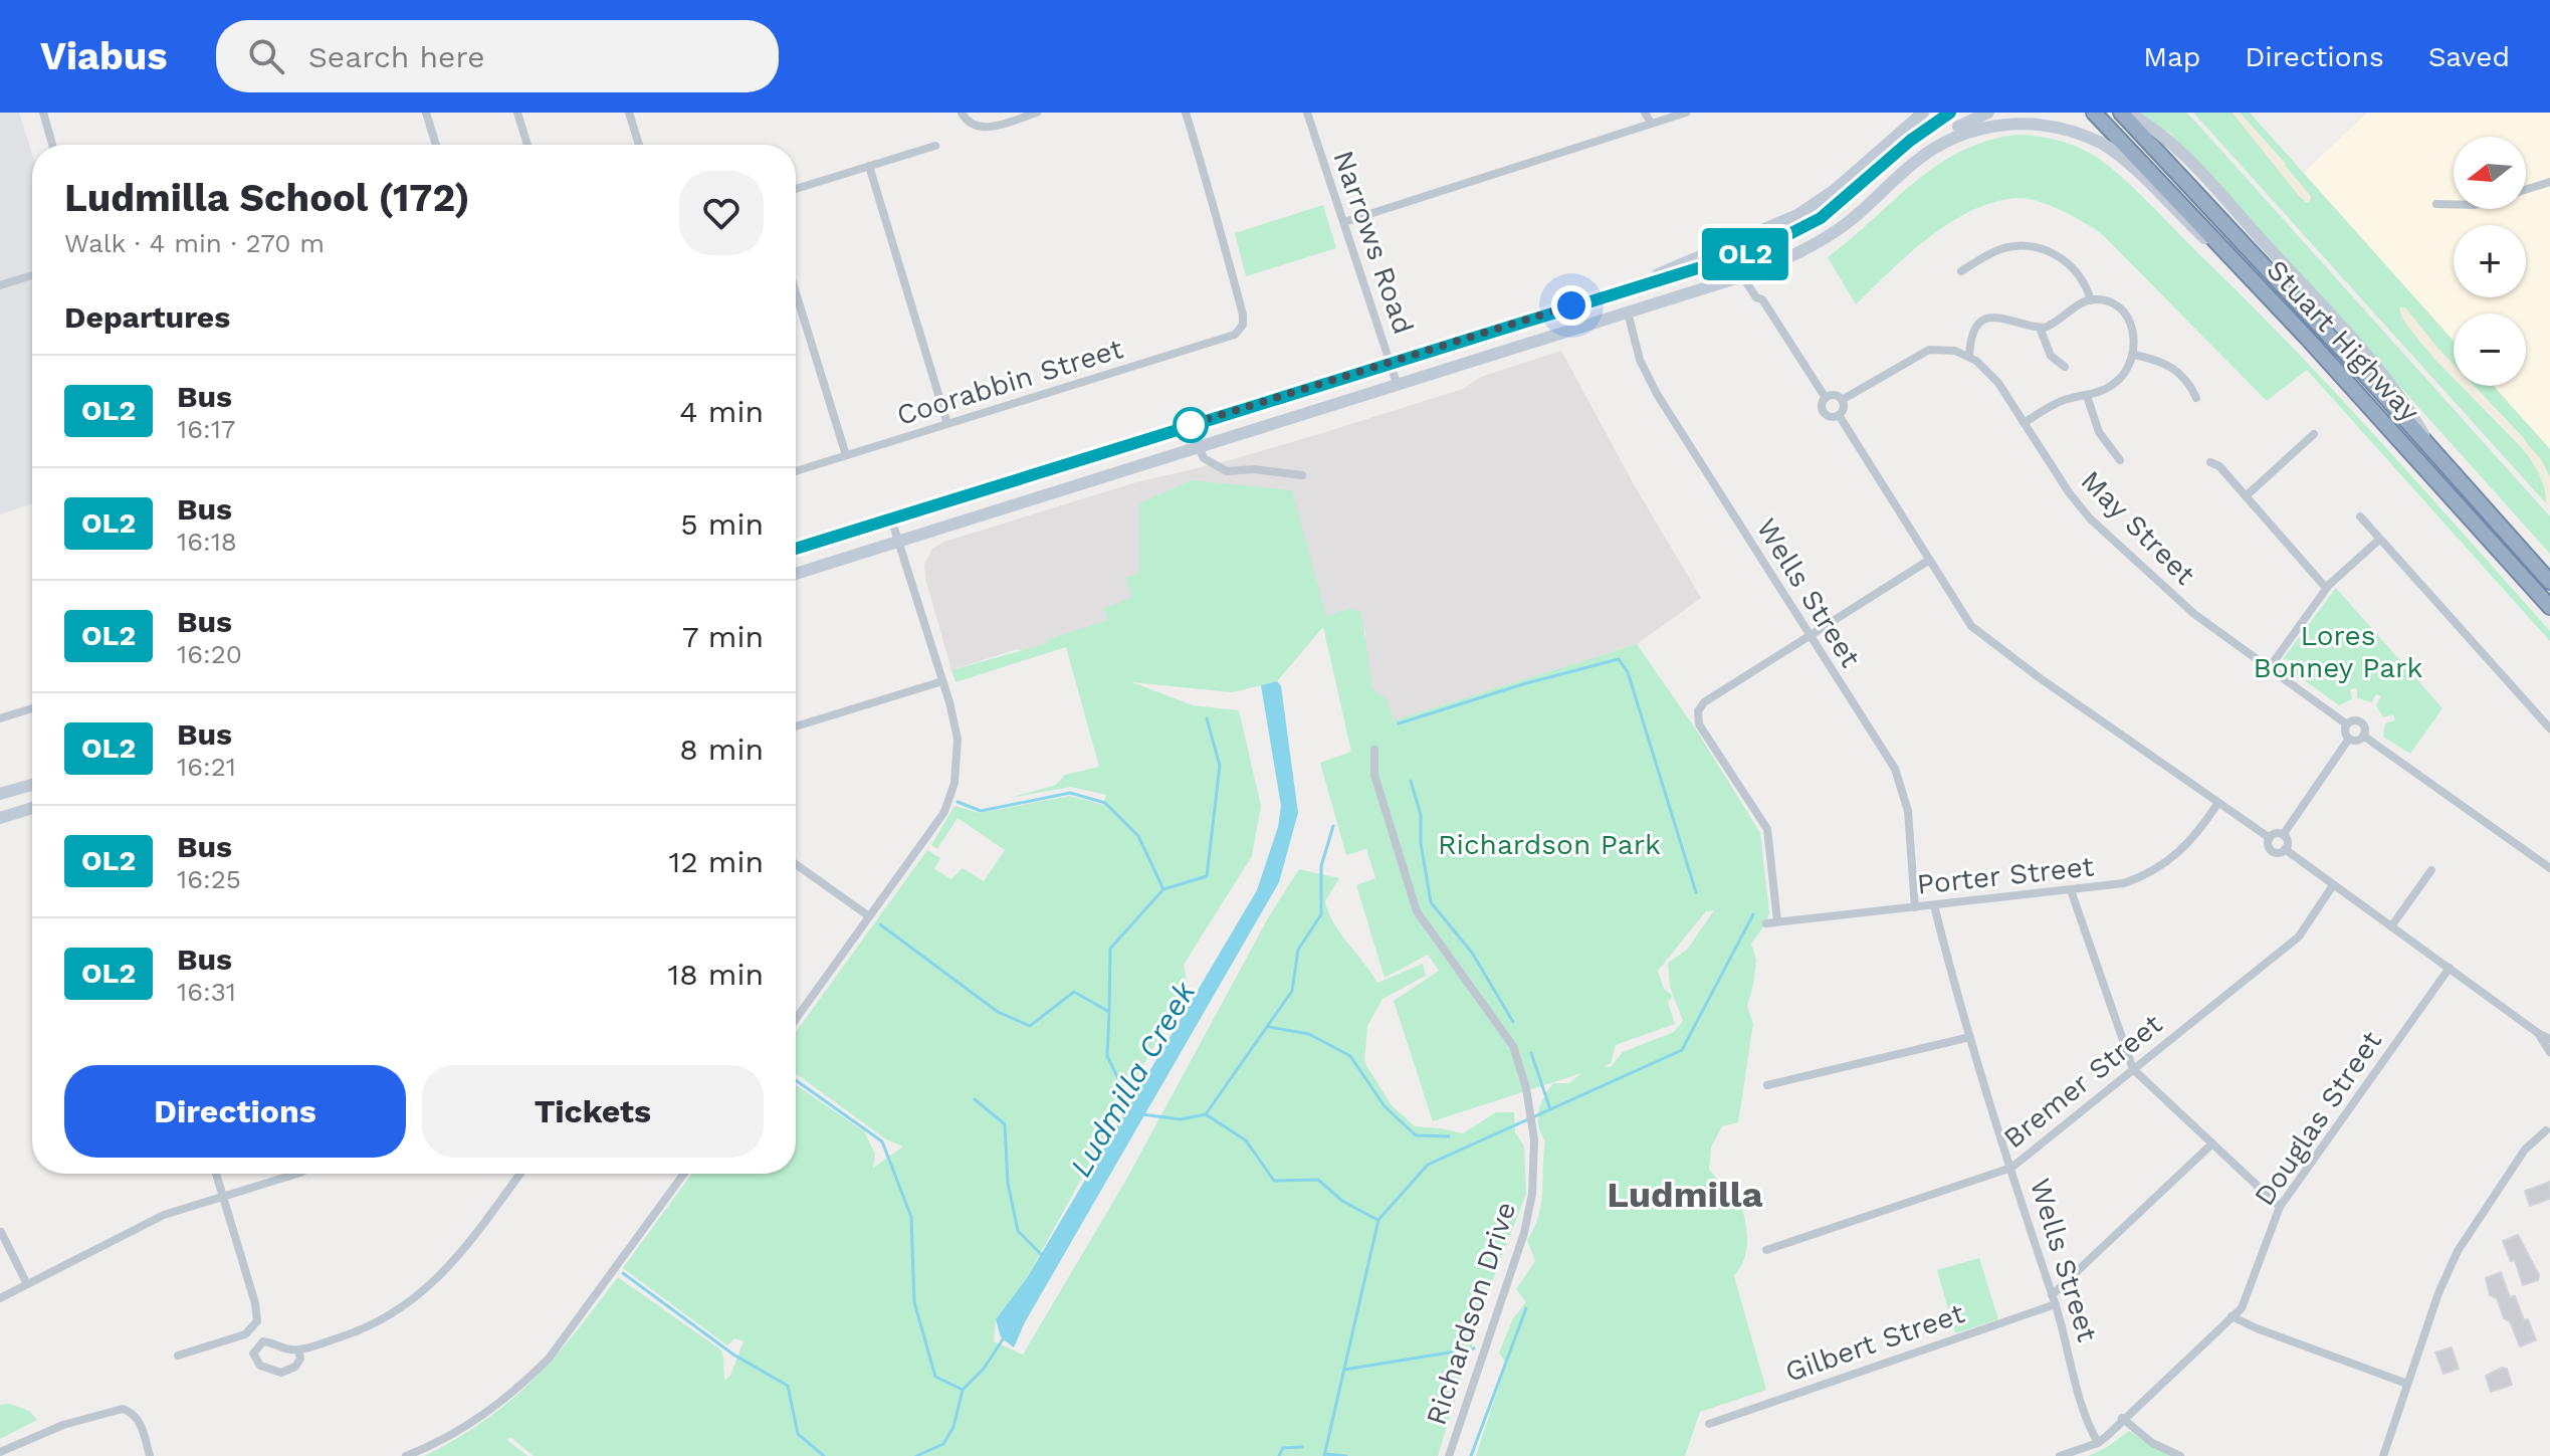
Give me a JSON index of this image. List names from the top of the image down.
{
  "streets": {
    "highway": ["Stuart Highway"],
    "street": [
      "Narrows Road",
      "Coorabbin Street",
      "May Street",
      "Wells Street",
      "Porter Street",
      "Bremer Street",
      "Douglas Street",
      "Richardson Drive",
      "Gilbert Street"
    ]
  },
  "crossings": [
    ["Wells Street", "Porter Street"],
    ["Wells Street", "Bremer Street"],
    ["Wells Street", "Douglas Street"],
    ["Wells Street", "Gilbert Street"]
  ],
  "districts": ["Ludmilla"],
  "water": ["Ludmilla Creek"],
  "parks": ["Lores Bonney Park", "Richardson Park"],
  "lines": ["bus line OL2"],
  "north": "left",
  "page": {
    "header": "Viabus",
    "search": "Search here",
    "nav": ["Map", "Directions", "Saved"],
    "on_map": "OL2",
    "map_buttons": ["+", "−"],
    "heading": [
      ["Ludmilla School (172)", "Walk · 4 min · 270 m"],
      "Departures"
    ],
    "list": [
      {
        "mark": "OL2",
        "name": "Bus",
        "note": "16:17",
        "value": "4 min"
      },
      {
        "mark": "OL2",
        "name": "Bus",
        "note": "16:18",
        "value": "5 min"
      },
      {
        "mark": "OL2",
        "name": "Bus",
        "note": "16:20",
        "value": "7 min"
      },
      {
        "mark": "OL2",
        "name": "Bus",
        "note": "16:21",
        "value": "8 min"
      },
      {
        "mark": "OL2",
        "name": "Bus",
        "note": "16:25",
        "value": "12 min"
      },
      {
        "mark": "OL2",
        "name": "Bus",
        "note": "16:31",
        "value": "18 min"
      }
    ],
    "buttons": ["Directions", "Tickets"]
  }
}
